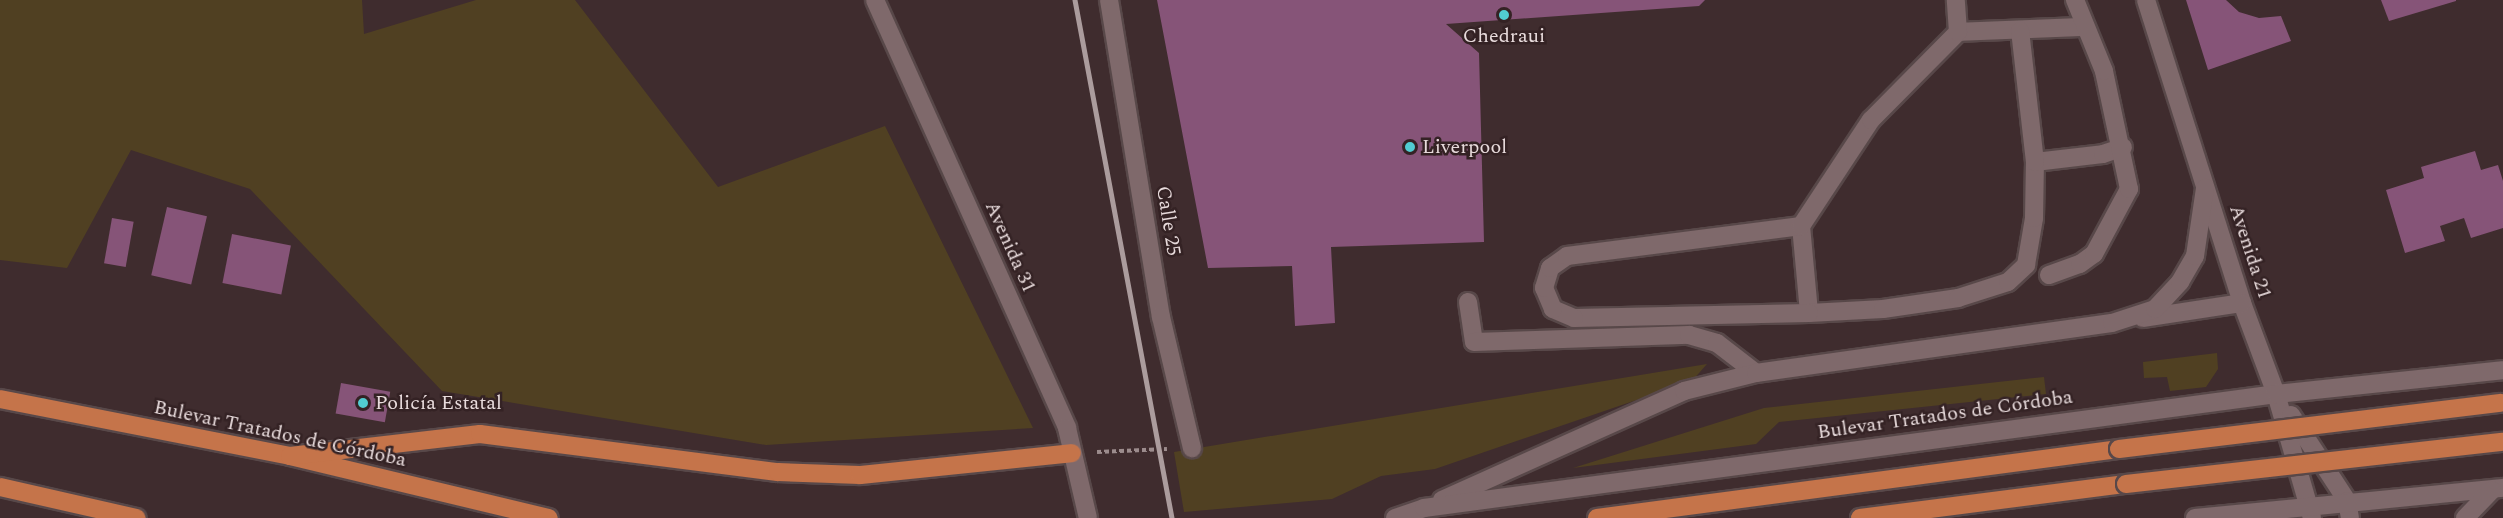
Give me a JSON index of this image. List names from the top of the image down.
{
  "streets": {
    "main road": ["Bulevar Tratados de Córdoba"],
    "street": ["Calle 25", "Avenida 31", "Avenida 21"]
  },
  "crossings": [
    ["Avenida 21", "Bulevar Tratados de Córdoba"]
  ],
  "places": ["Chedraui", "Liverpool", "Policía Estatal"]
}
